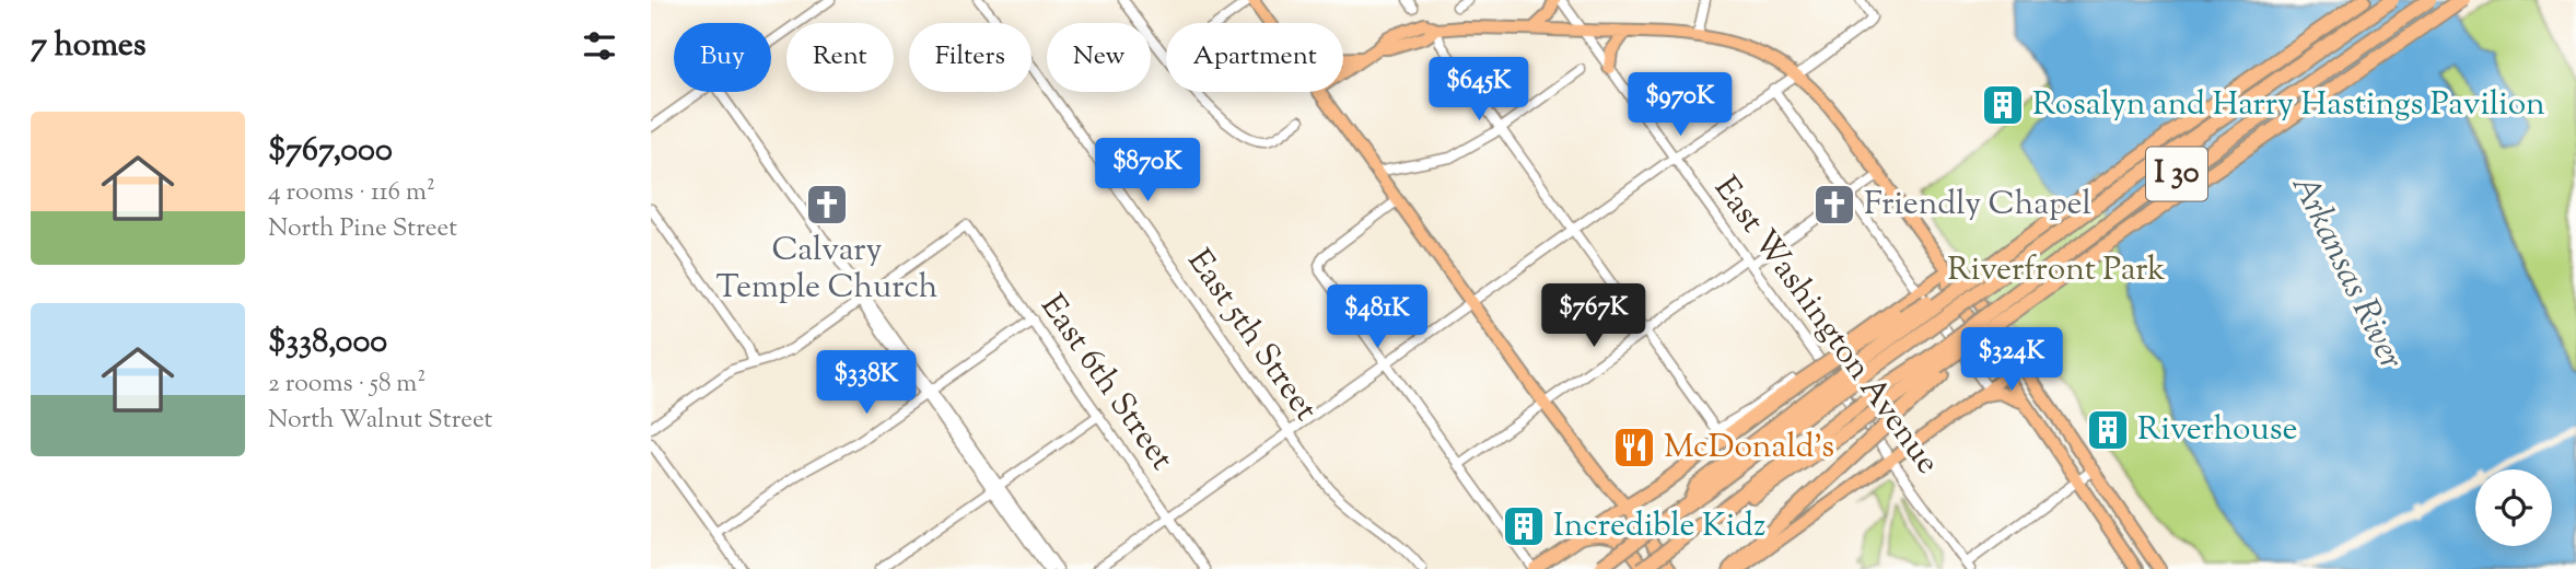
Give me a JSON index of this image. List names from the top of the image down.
{
  "streets": {
    "highway": ["I 30"],
    "street": ["East Washington Avenue", "East 5th Street", "East 6th Street"]
  },
  "water": ["Arkansas River"],
  "parks": ["Riverfront Park"],
  "places": {
    "building": ["Rosalyn and Harry Hastings Pavilion", "Riverhouse", "Incredible Kidz"],
    "church": ["Calvary Temple Church", "Friendly Chapel"],
    "restaurant": ["McDonald's"]
  },
  "page": {
    "heading": "7 homes",
    "chip": [
      "Buy",
      "Rent",
      "Filters",
      "New",
      "Apartment"
    ],
    "price": [
      "$645K",
      "$970K",
      "$870K",
      "$767K",
      "$481K",
      "$324K",
      "$338K"
    ],
    "list": [
      {
        "name": "$767,000",
        "note": "4 rooms · 116 m² · North Pine Street"
      },
      {
        "name": "$338,000",
        "note": "2 rooms · 58 m² · North Walnut Street"
      }
    ]
  }
}
